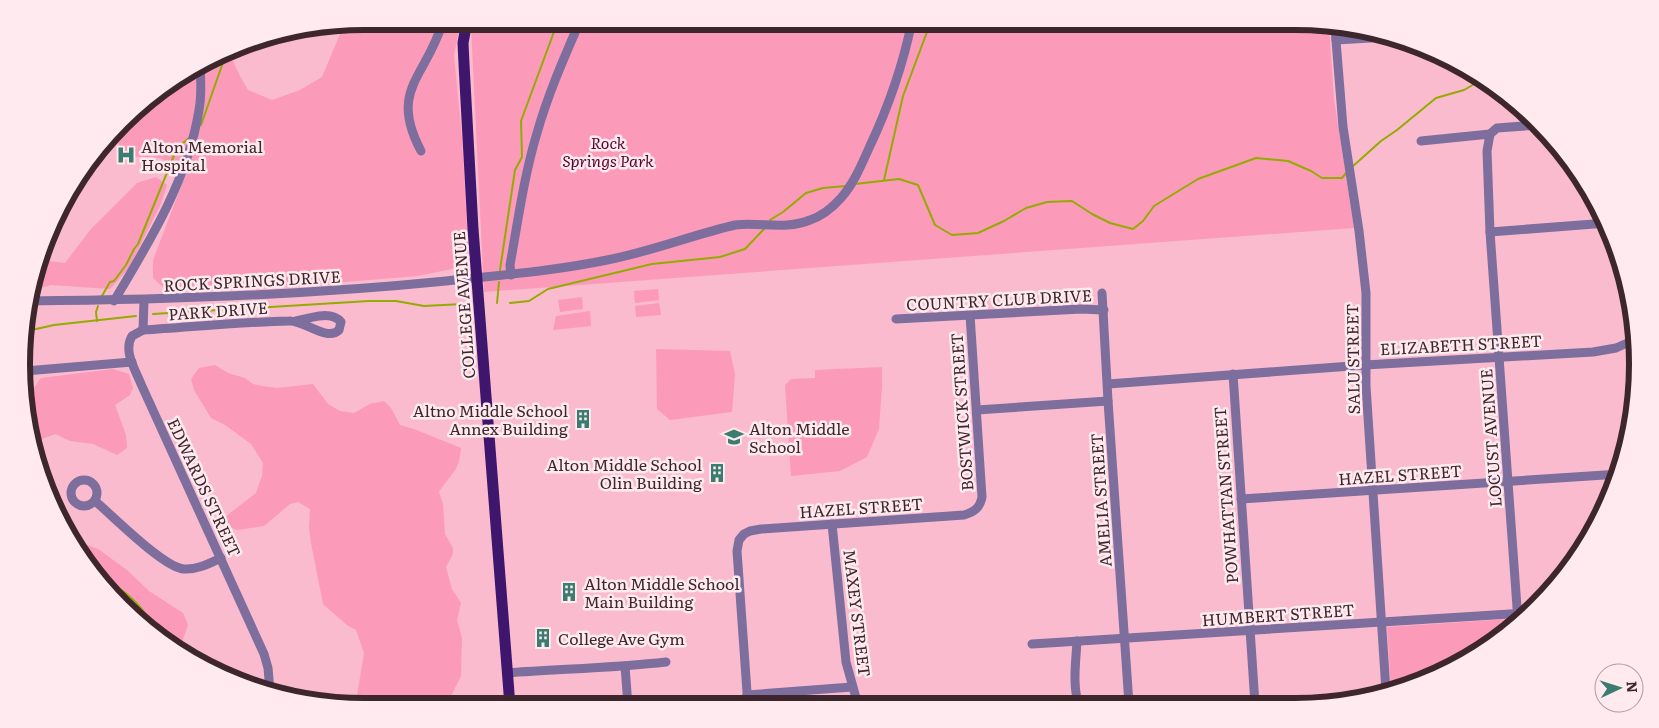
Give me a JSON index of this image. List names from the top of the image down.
{
  "streets": {
    "main road": ["COLLEGE AVENUE"],
    "street": [
      "ROCK SPRINGS DRIVE",
      "COUNTRY CLUB DRIVE",
      "PARK DRIVE",
      "ELIZABETH STREET",
      "SALU STREET",
      "BOSTWICK STREET",
      "LOCUST AVENUE",
      "HAZEL STREET",
      "EDWARDS STREET",
      "POWHATTAN STREET",
      "AMELIA STREET",
      "MAXEY STREET",
      "HUMBERT STREET"
    ]
  },
  "crossings": [
    ["ROCK SPRINGS DRIVE", "COLLEGE AVENUE"],
    ["COUNTRY CLUB DRIVE", "BOSTWICK STREET"],
    ["COUNTRY CLUB DRIVE", "AMELIA STREET"],
    ["PARK DRIVE", "EDWARDS STREET"],
    ["ELIZABETH STREET", "SALU STREET"],
    ["ELIZABETH STREET", "LOCUST AVENUE"],
    ["ELIZABETH STREET", "POWHATTAN STREET"],
    ["ELIZABETH STREET", "AMELIA STREET"],
    ["SALU STREET", "HAZEL STREET"],
    ["SALU STREET", "HUMBERT STREET"],
    ["BOSTWICK STREET", "HAZEL STREET"],
    ["LOCUST AVENUE", "HAZEL STREET"],
    ["HAZEL STREET", "POWHATTAN STREET"],
    ["HAZEL STREET", "MAXEY STREET"],
    ["POWHATTAN STREET", "HUMBERT STREET"],
    ["AMELIA STREET", "HUMBERT STREET"]
  ],
  "parks": ["Rock Springs Park"],
  "places": {
    "hospital": ["Alton Memorial Hospital"],
    "building": [
      "Altno Middle School Annex Building",
      "Alton Middle School Olin Building",
      "Alton Middle School Main Building",
      "College Ave Gym"
    ],
    "school or university": ["Alton Middle School"]
  },
  "north": "right"
}
